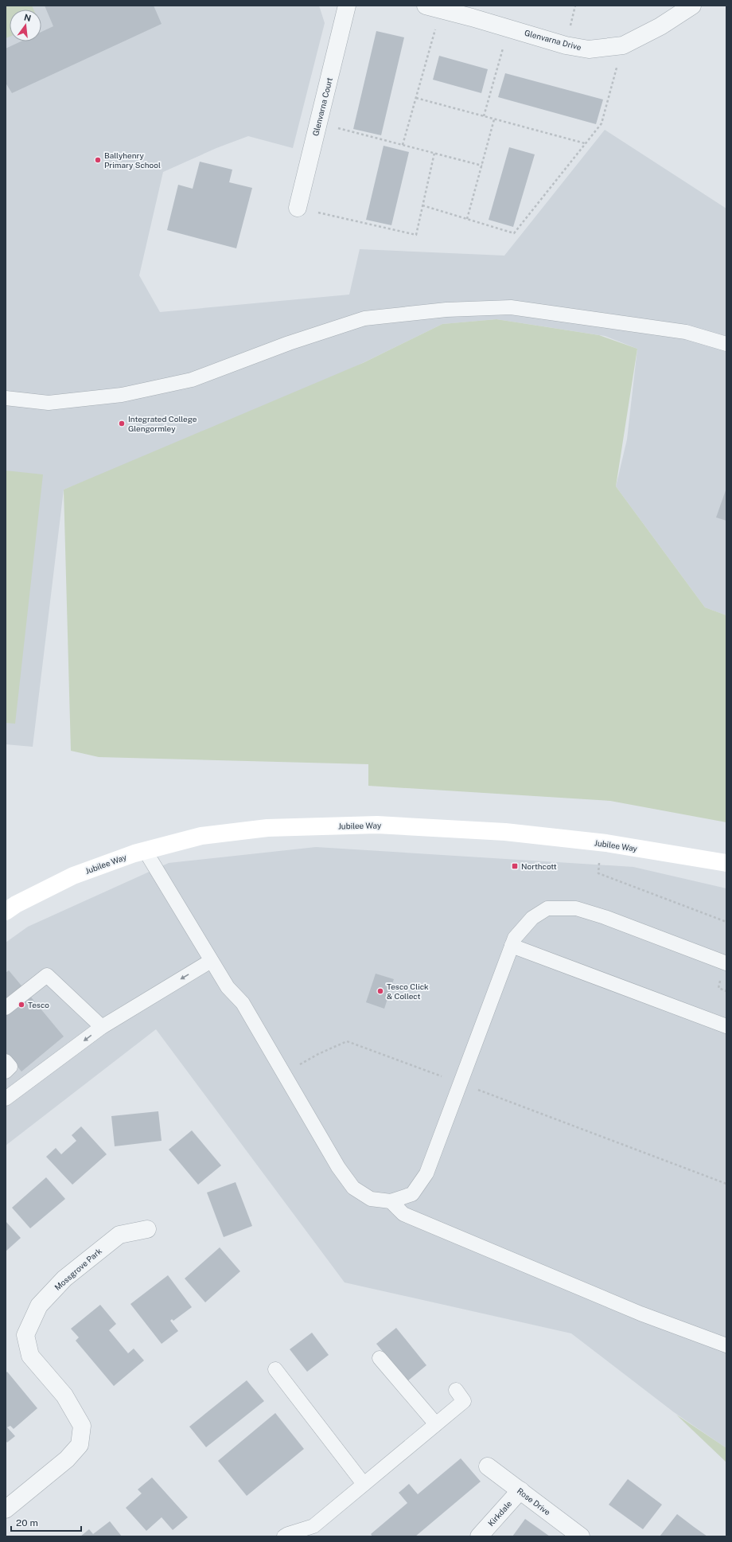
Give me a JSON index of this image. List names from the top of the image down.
{
  "streets": {
    "street": [
      "Glenvarna Drive",
      "Glenvarna Court",
      "Jubilee Way",
      "Mossgrove Park",
      "Rose Drive",
      "Kirkdale"
    ]
  },
  "crossings": [
    ["Rose Drive", "Kirkdale"]
  ],
  "places": {
    "other": [
      "Ballyhenry Primary School",
      "Integrated College Glengormley",
      "Tesco Click & Collect",
      "Tesco"
    ],
    "transit": ["Northcott"]
  },
  "scale_bar": "20 m",
  "north": "top"
}
